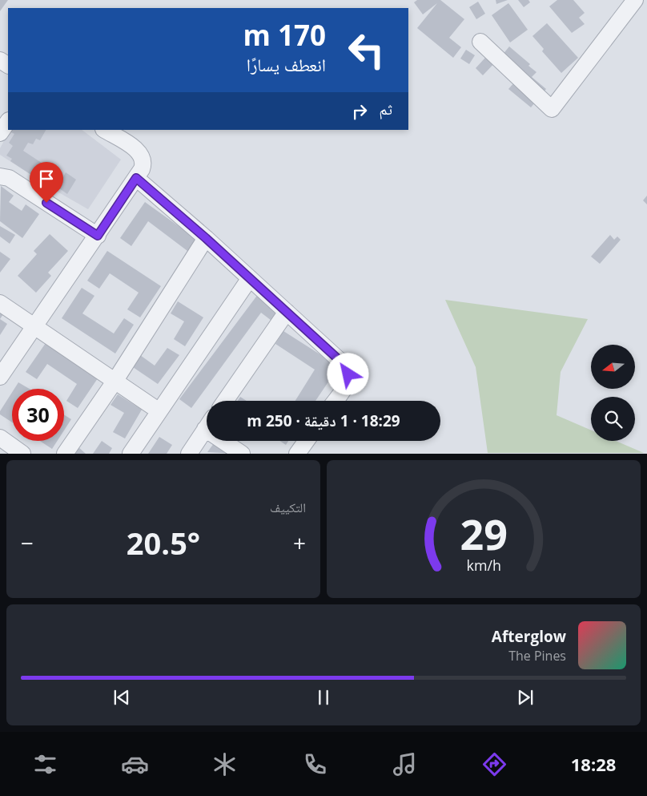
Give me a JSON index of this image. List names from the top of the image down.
{
  "north": "left",
  "page": {
    "turn": ["170 m", "انعطف يسارًا"],
    "then": "ثم",
    "limit": "30",
    "trip": "18:29 · 1 دقيقة · 250 m",
    "tile": "التكييف",
    "heat": ["−", "20.5°", "+"],
    "song": ["Afterglow", "The Pines"],
    "tabs": "18:28",
    "gauge": ["29", "km/h"]
  }
}
